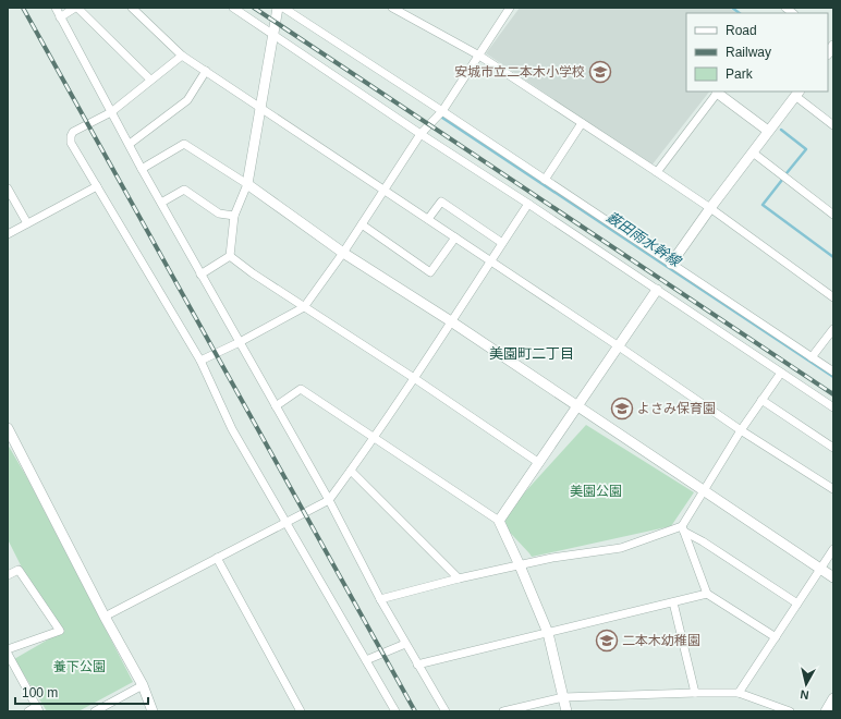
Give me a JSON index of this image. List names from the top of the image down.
{
  "districts": ["美園町二丁目"],
  "water": ["薮田雨水幹線"],
  "parks": ["美園公園", "養下公園"],
  "places": {
    "school or university": ["安城市立二本木小学校", "よさみ保育園", "二本木幼稚園"]
  },
  "legend": ["Road", "Railway", "Park"],
  "scale_bar": "100 m",
  "north": "bottom"
}
